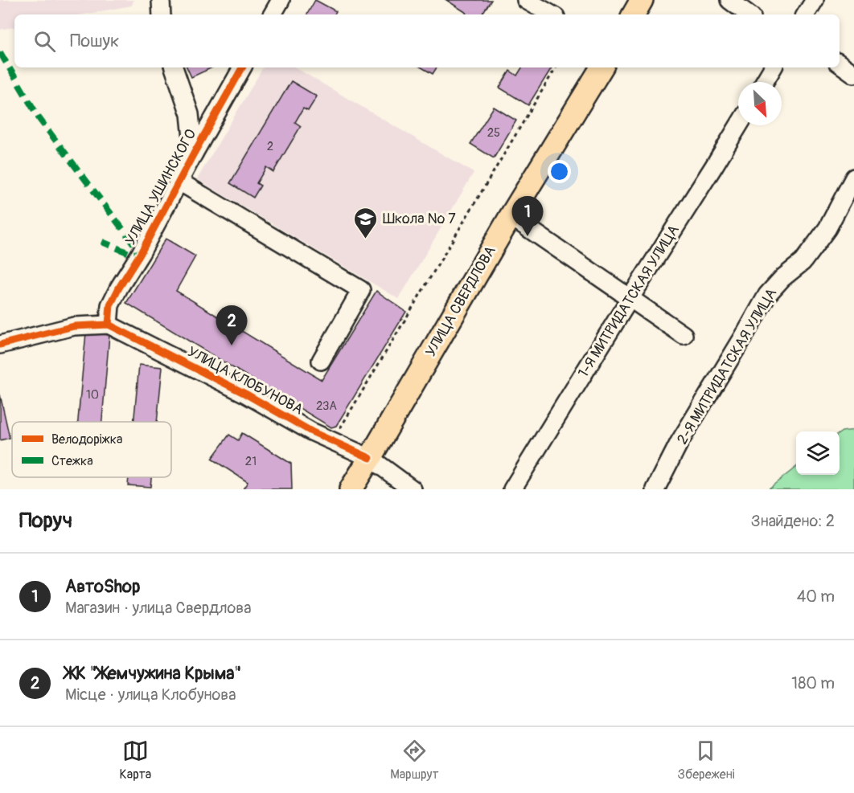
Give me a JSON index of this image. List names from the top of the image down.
{
  "streets": {
    "main road": ["УЛИЦА СВЕРДЛОВА"],
    "street": [
      "УЛИЦА УШИНСКОГО",
      "1-Я МИТРИДАТСКАЯ УЛИЦА",
      "2-Я МИТРИДАТСКАЯ УЛИЦА",
      "УЛИЦА КЛОБУНОВА"
    ]
  },
  "crossings": [
    ["УЛИЦА УШИНСКОГО", "УЛИЦА КЛОБУНОВА"],
    ["УЛИЦА СВЕРДЛОВА", "УЛИЦА КЛОБУНОВА"]
  ],
  "places": {
    "school or university": ["Школа № 7"]
  },
  "house_numbers": [
    "25",
    "2",
    "10",
    "23А",
    "21"
  ],
  "legend": ["Велодоріжка", "Стежка"],
  "north": "bottom right",
  "page": {
    "search": "Пошук",
    "pins": ["1", "2"],
    "heading": ["Поруч", "Знайдено: 2"],
    "list": [
      {
        "mark": "1",
        "name": "АвтоShop",
        "note": "Магазин · улица Свердлова",
        "value": "40 m"
      },
      {
        "mark": "2",
        "name": "ЖК \"Жемчужина Крыма\"",
        "note": "Місце · улица Клобунова",
        "value": "180 m"
      }
    ],
    "nav": ["Карта", "Маршрут", "Збережені"]
  }
}
